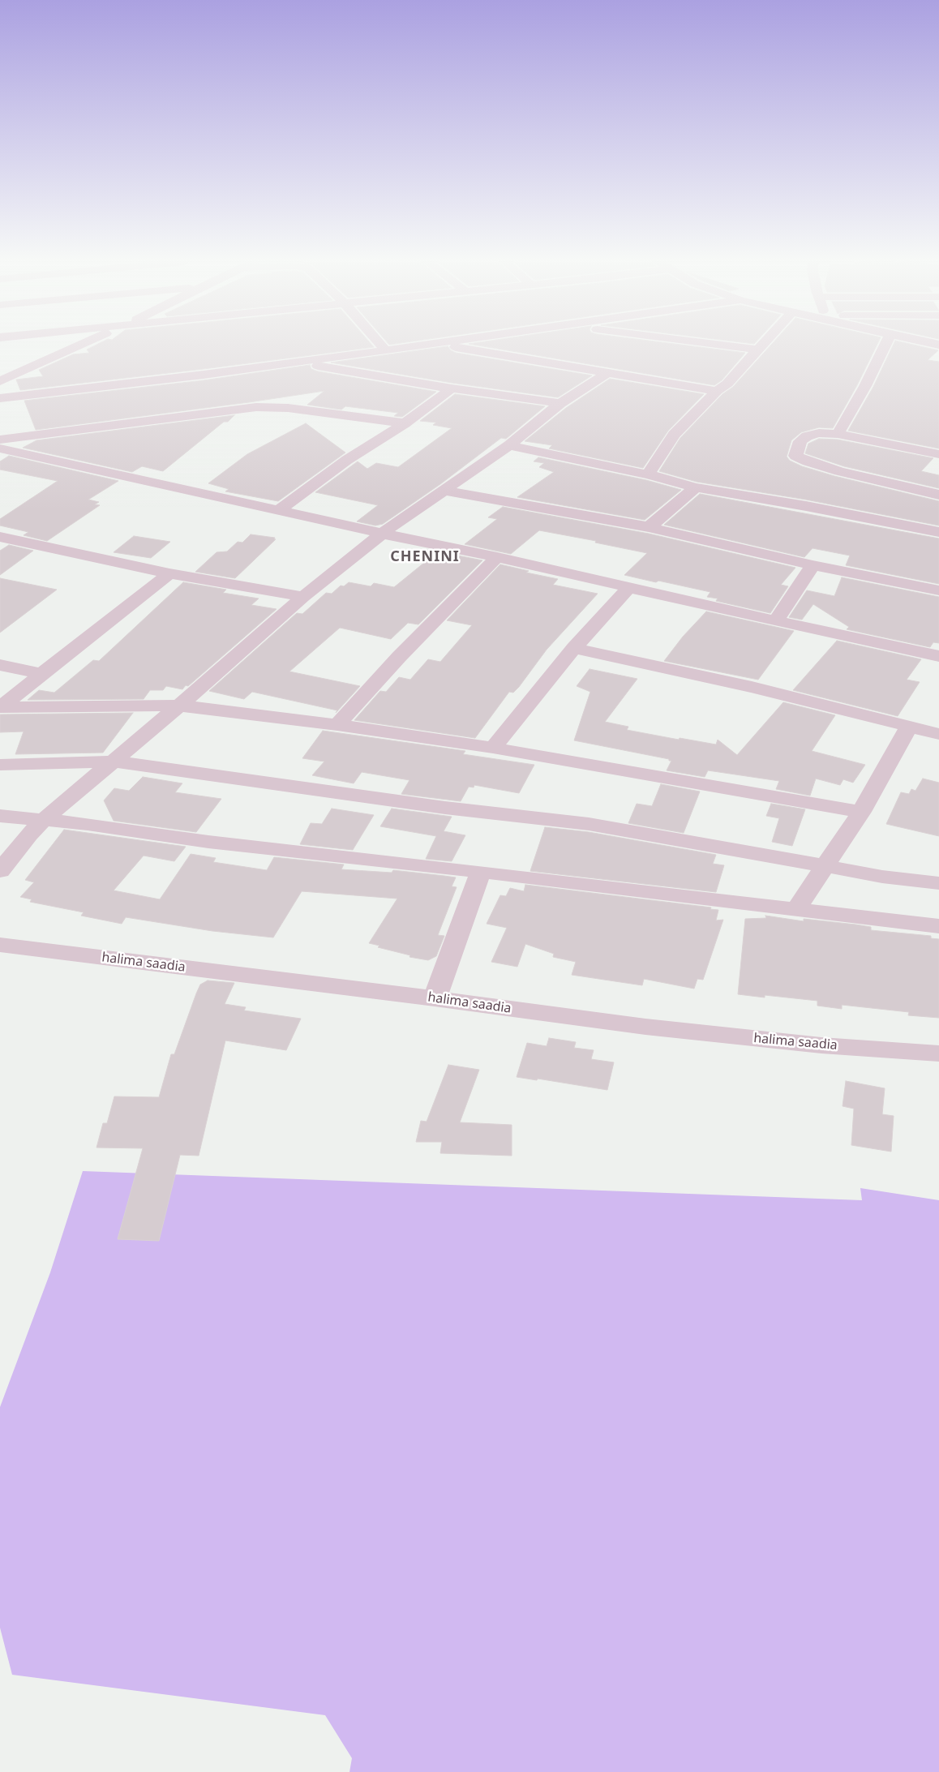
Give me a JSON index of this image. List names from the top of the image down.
{
  "streets": {
    "street": ["halima saadia"]
  },
  "districts": ["CHENINI"]
}
